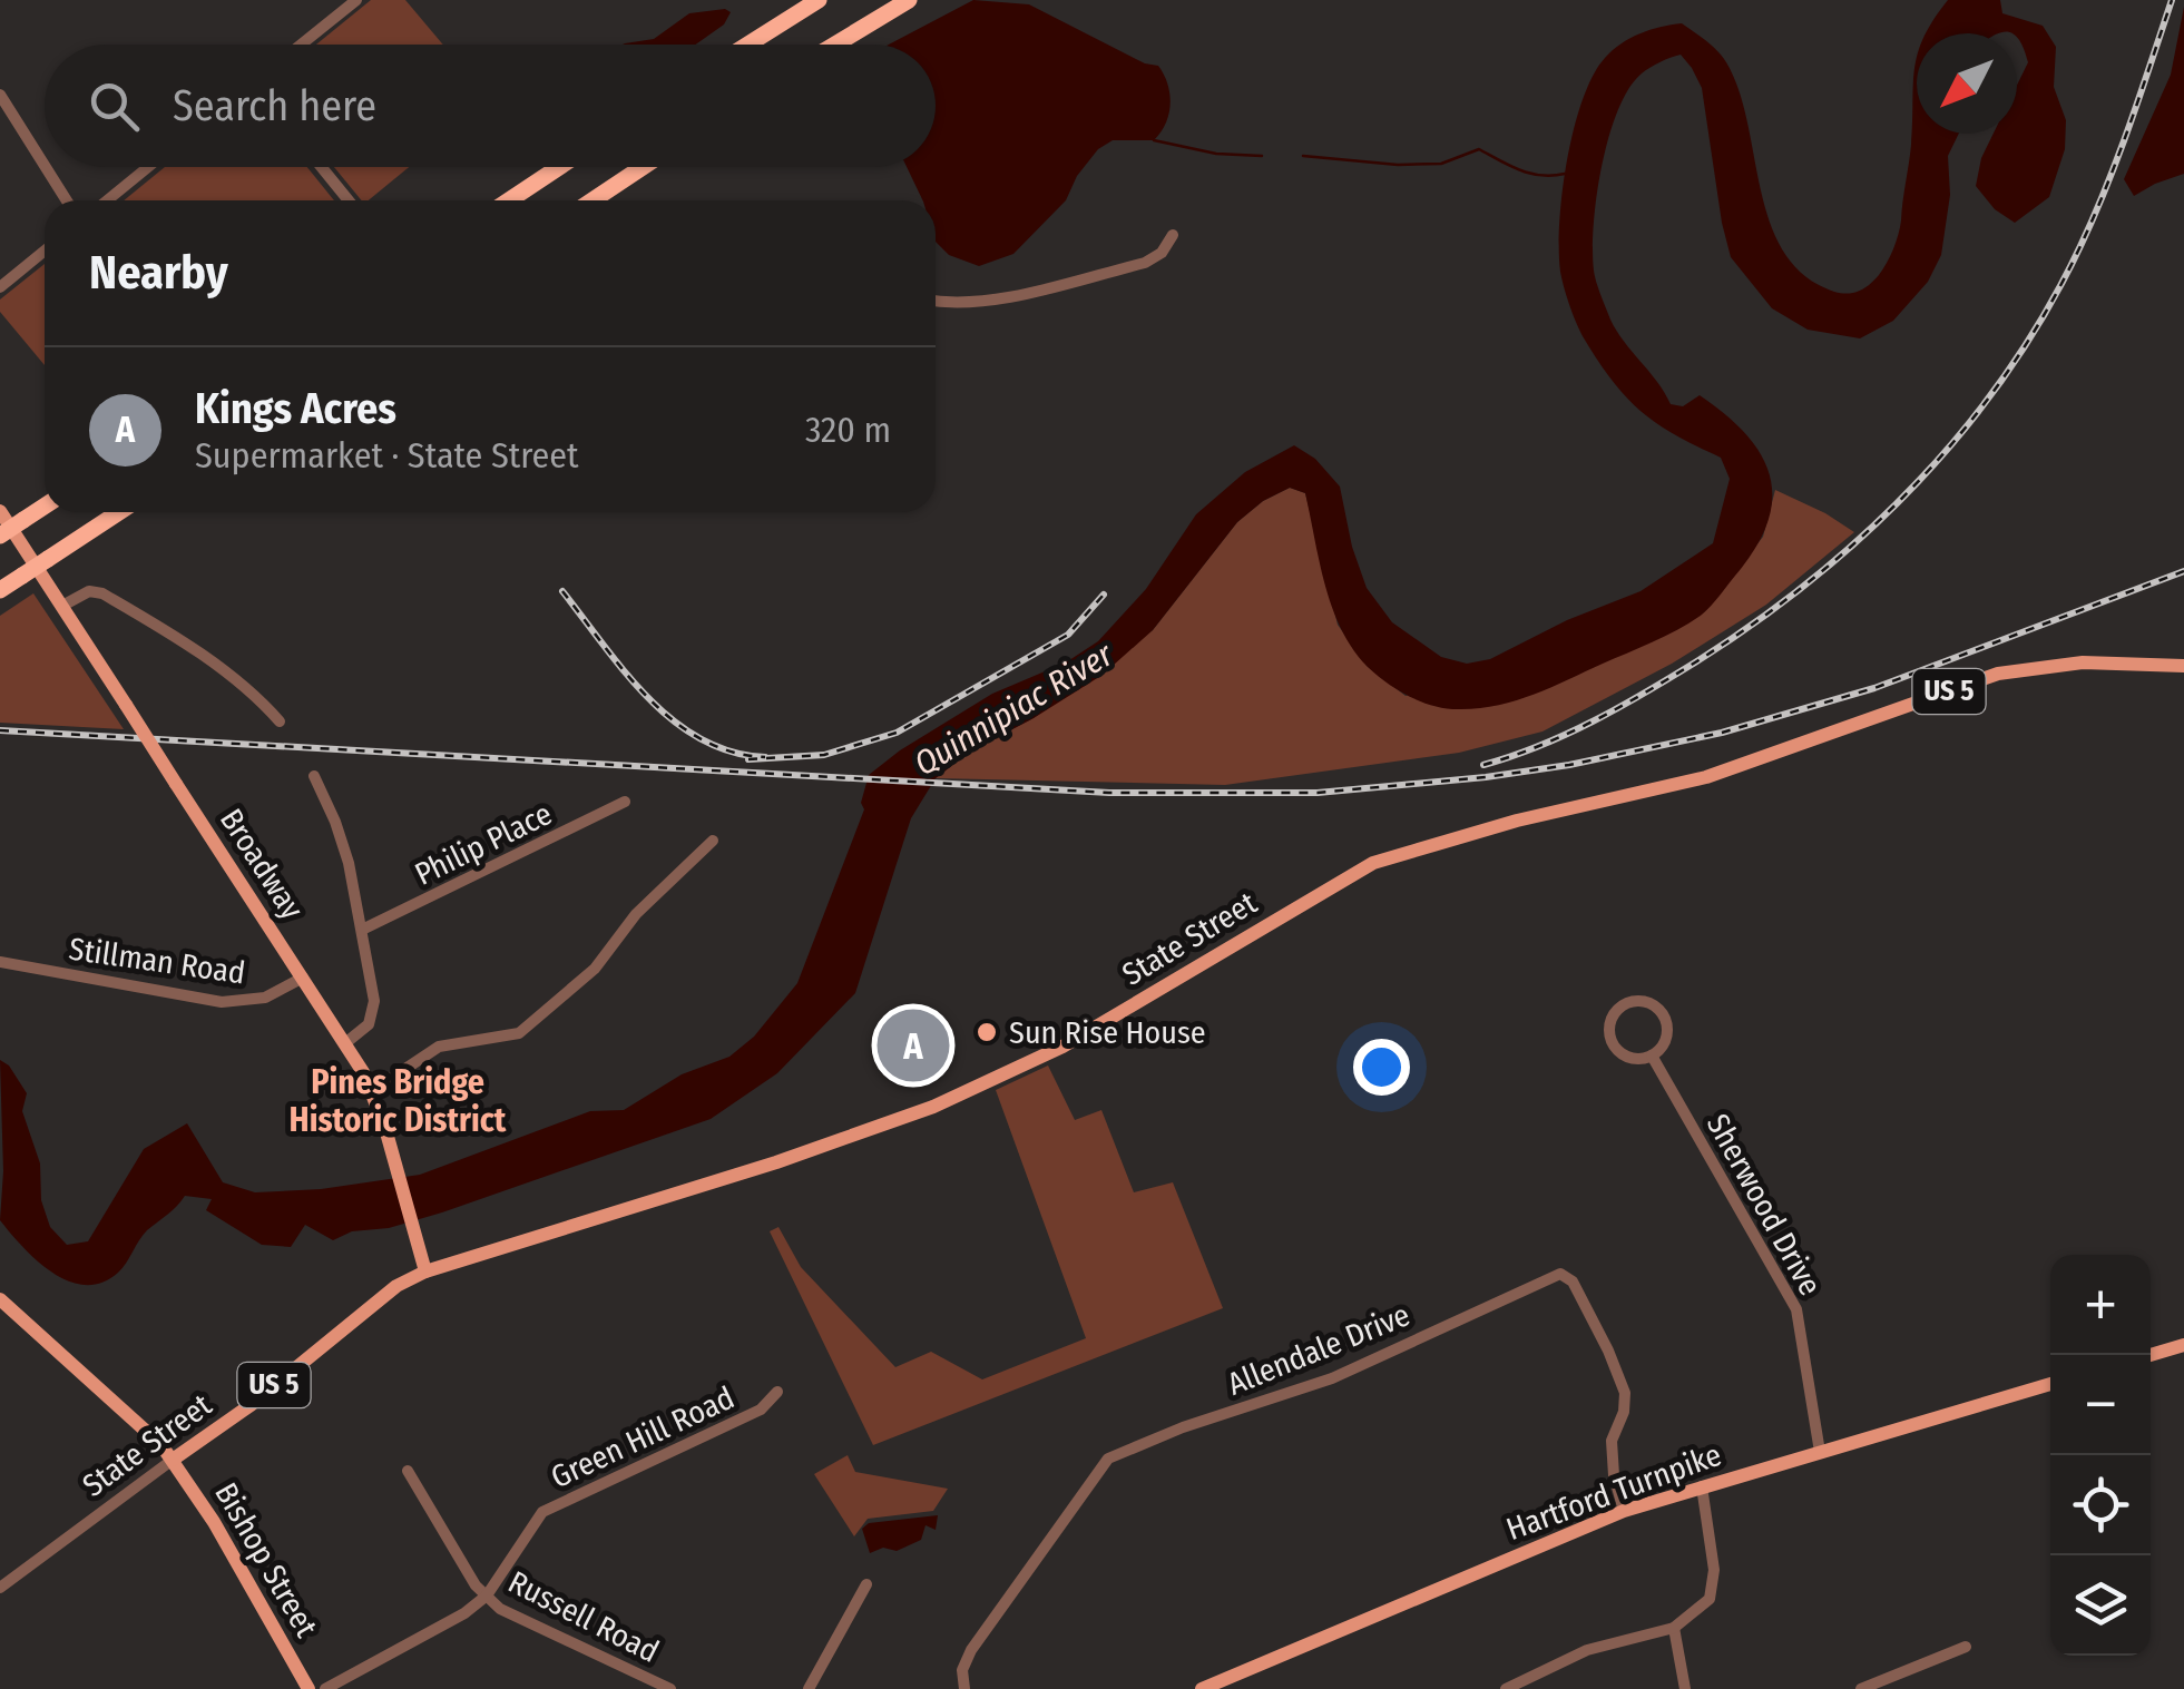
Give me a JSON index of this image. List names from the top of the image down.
{
  "streets": {
    "main road": [
      "US 5",
      "Broadway",
      "State Street",
      "Hartford Turnpike",
      "Bishop Street"
    ],
    "street": [
      "Philip Place",
      "Stillman Road",
      "Sherwood Drive",
      "Allendale Drive",
      "Green Hill Road",
      "Russell Road"
    ]
  },
  "crossings": [
    ["Broadway", "State Street"],
    ["Broadway", "Stillman Road"],
    ["State Street", "Bishop Street"],
    ["Sherwood Drive", "Hartford Turnpike"],
    ["Allendale Drive", "Hartford Turnpike"],
    ["Green Hill Road", "Russell Road"]
  ],
  "districts": ["Pines Bridge Historic District"],
  "water": ["Quinnipiac River"],
  "places": ["Sun Rise House"],
  "north": "bottom left",
  "page": {
    "search": "Search here",
    "heading": "Nearby",
    "list": [
      {
        "mark": "A",
        "name": "Kings Acres",
        "note": "Supermarket · State Street",
        "value": "320 m"
      }
    ],
    "pins": "A",
    "map_buttons": ["+", "−"]
  }
}
